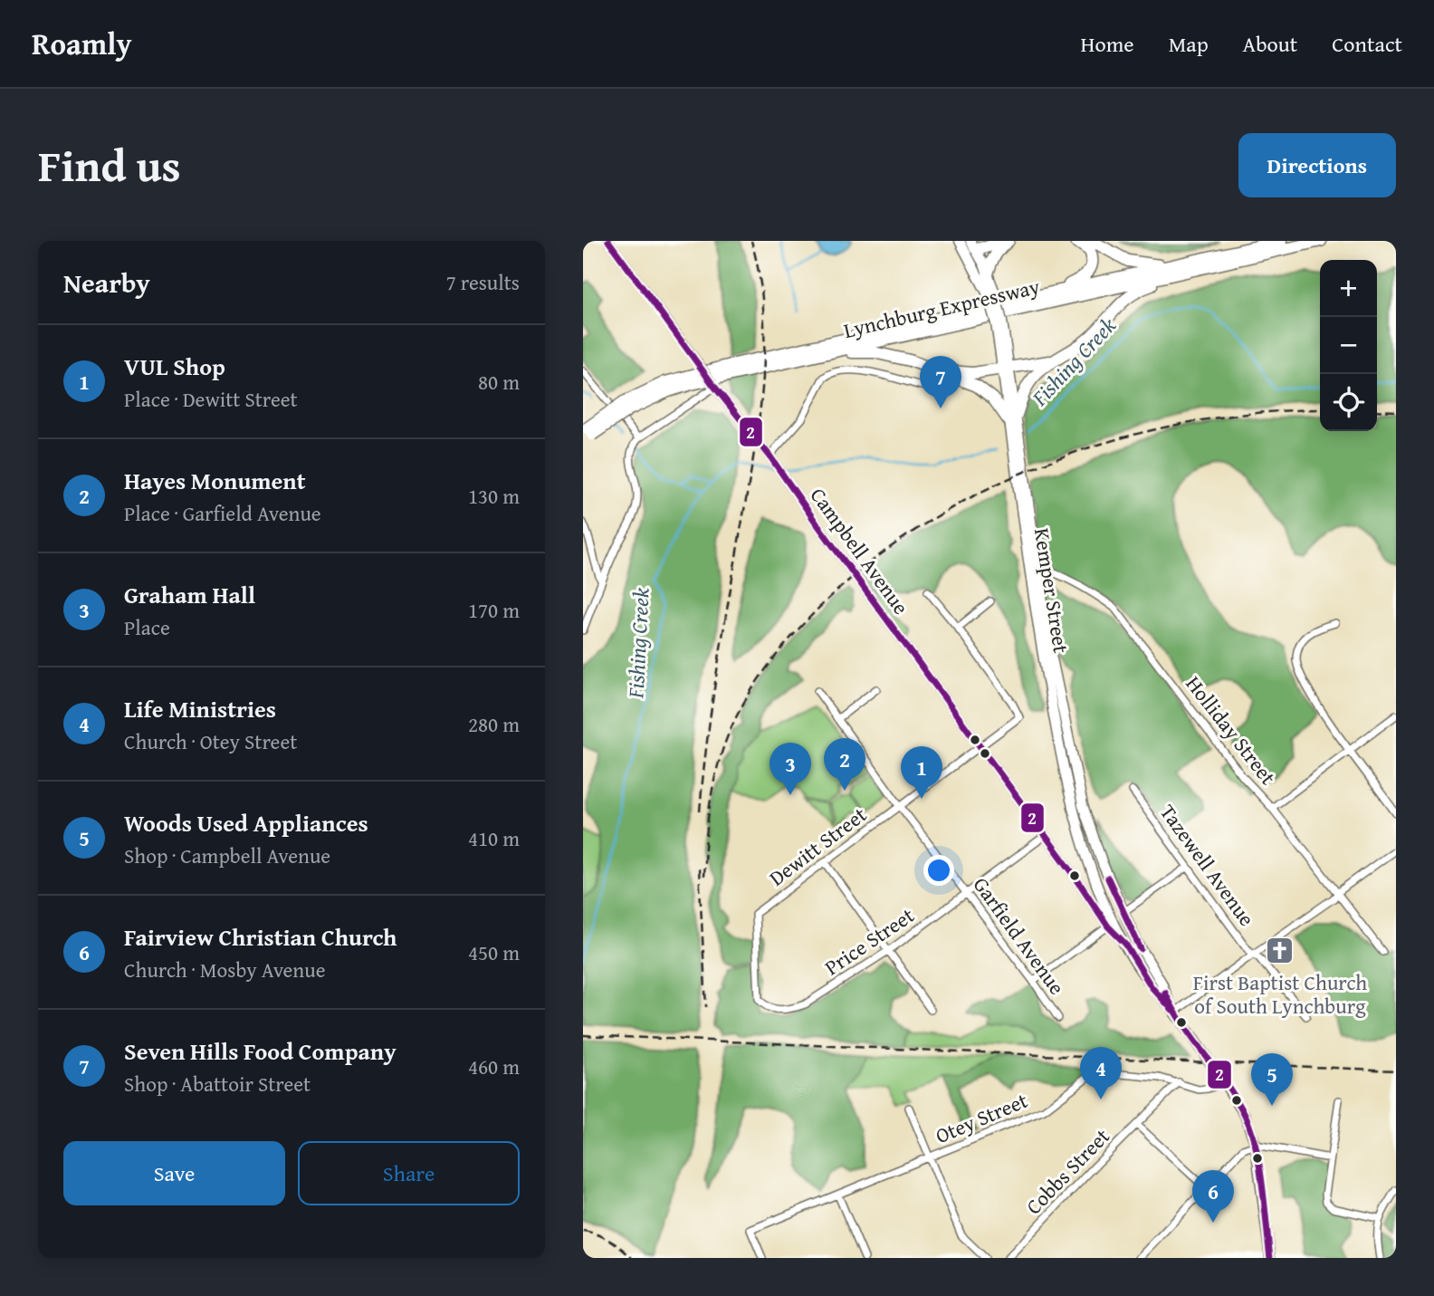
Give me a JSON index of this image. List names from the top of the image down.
{
  "streets": {
    "highway": ["Lynchburg Expressway"],
    "main road": ["Campbell Avenue", "Kemper Street"],
    "street": [
      "Holliday Street",
      "Dewitt Street",
      "Tazewell Avenue",
      "Garfield Avenue",
      "Price Street",
      "Otey Street",
      "Cobbs Street"
    ]
  },
  "crossings": [
    ["Campbell Avenue", "Kemper Street"],
    ["Campbell Avenue", "Dewitt Street"],
    ["Campbell Avenue", "Price Street"],
    ["Campbell Avenue", "Otey Street"],
    ["Kemper Street", "Holliday Street"],
    ["Dewitt Street", "Garfield Avenue"],
    ["Dewitt Street", "Price Street"],
    ["Garfield Avenue", "Price Street"],
    ["Otey Street", "Cobbs Street"]
  ],
  "water": ["Fishing Creek"],
  "places": {
    "church": ["First Baptist Church of South Lynchburg"]
  },
  "lines": ["transit line 2"],
  "page": {
    "header": "Roamly",
    "nav": [
      "Home",
      "Map",
      "About",
      "Contact"
    ],
    "title": "Find us",
    "buttons": [
      "Directions",
      ["Save", "Share"]
    ],
    "heading": ["Nearby", "7 results"],
    "map_buttons": ["+", "−"],
    "list": [
      {
        "mark": "1",
        "name": "VUL Shop",
        "note": "Place · Dewitt Street",
        "value": "80 m"
      },
      {
        "mark": "2",
        "name": "Hayes Monument",
        "note": "Place · Garfield Avenue",
        "value": "130 m"
      },
      {
        "mark": "3",
        "name": "Graham Hall",
        "note": "Place",
        "value": "170 m"
      },
      {
        "mark": "4",
        "name": "Life Ministries",
        "note": "Church · Otey Street",
        "value": "280 m"
      },
      {
        "mark": "5",
        "name": "Woods Used Appliances",
        "note": "Shop · Campbell Avenue",
        "value": "410 m"
      },
      {
        "mark": "6",
        "name": "Fairview Christian Church",
        "note": "Church · Mosby Avenue",
        "value": "450 m"
      },
      {
        "mark": "7",
        "name": "Seven Hills Food Company",
        "note": "Shop · Abattoir Street",
        "value": "460 m"
      }
    ],
    "pins": [
      "7",
      "2",
      "3",
      "1",
      "4",
      "5",
      "6"
    ]
  }
}
